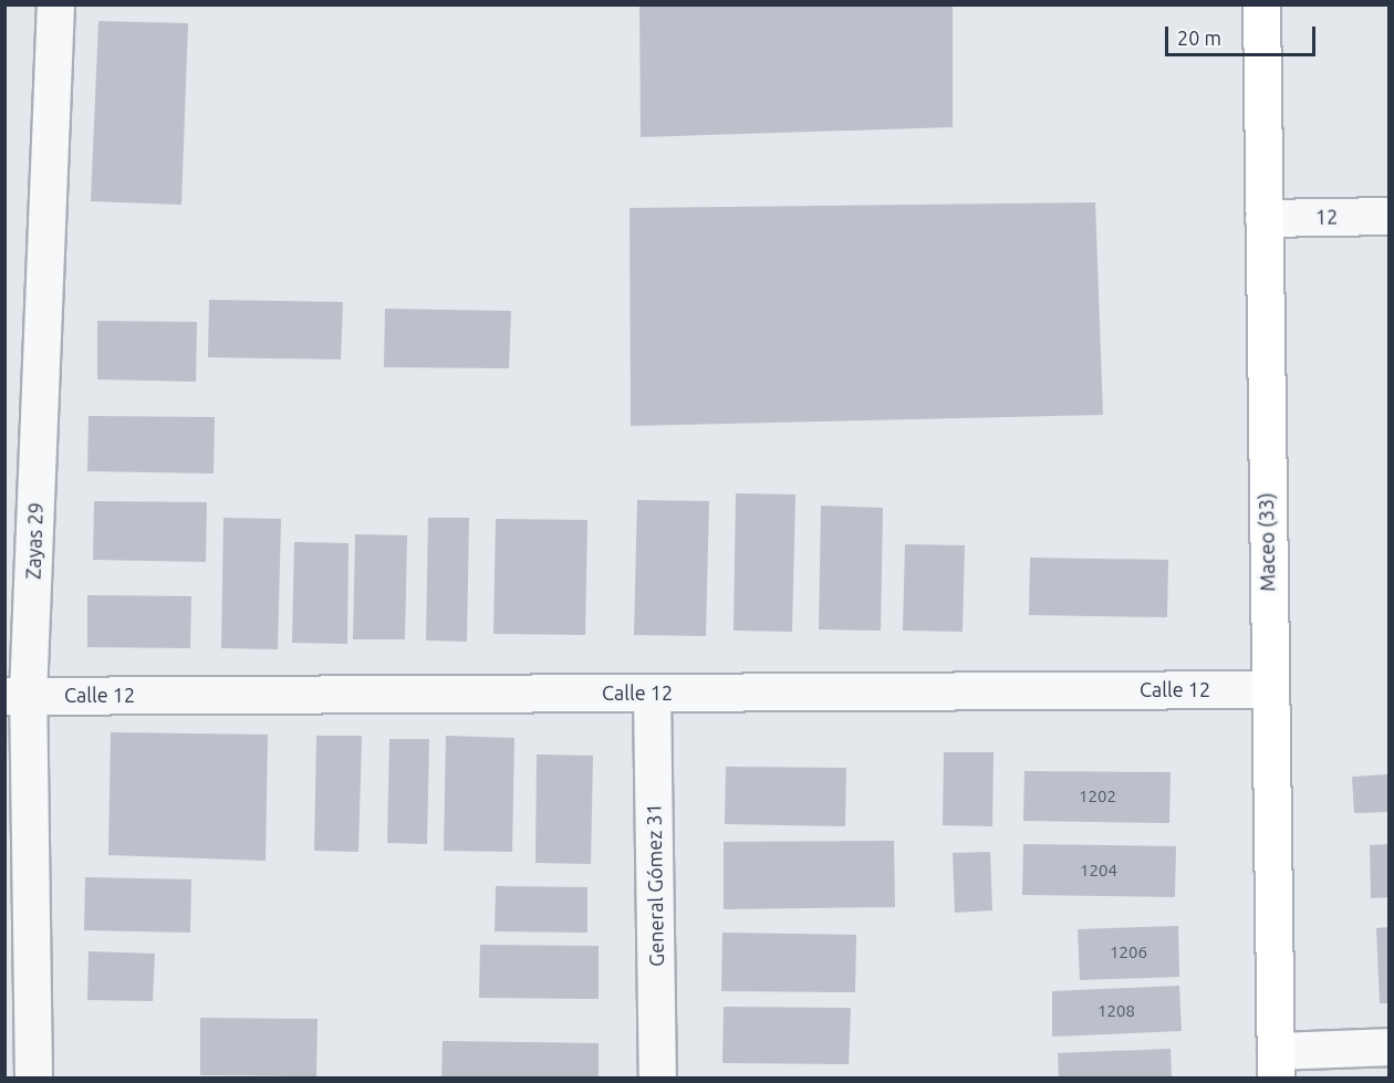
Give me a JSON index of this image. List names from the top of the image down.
{
  "streets": {
    "main road": ["Maceo (33)"],
    "street": [
      "12",
      "Zayas 29",
      "Calle 12",
      "General Gómez 31"
    ]
  },
  "crossings": [
    ["12", "Maceo (33)"],
    ["Zayas 29", "Calle 12"],
    ["Maceo (33)", "Calle 12"],
    ["Calle 12", "General Gómez 31"]
  ],
  "house_numbers": [
    "1202",
    "1204",
    "1206",
    "1208"
  ],
  "scale_bar": "20 m"
}
